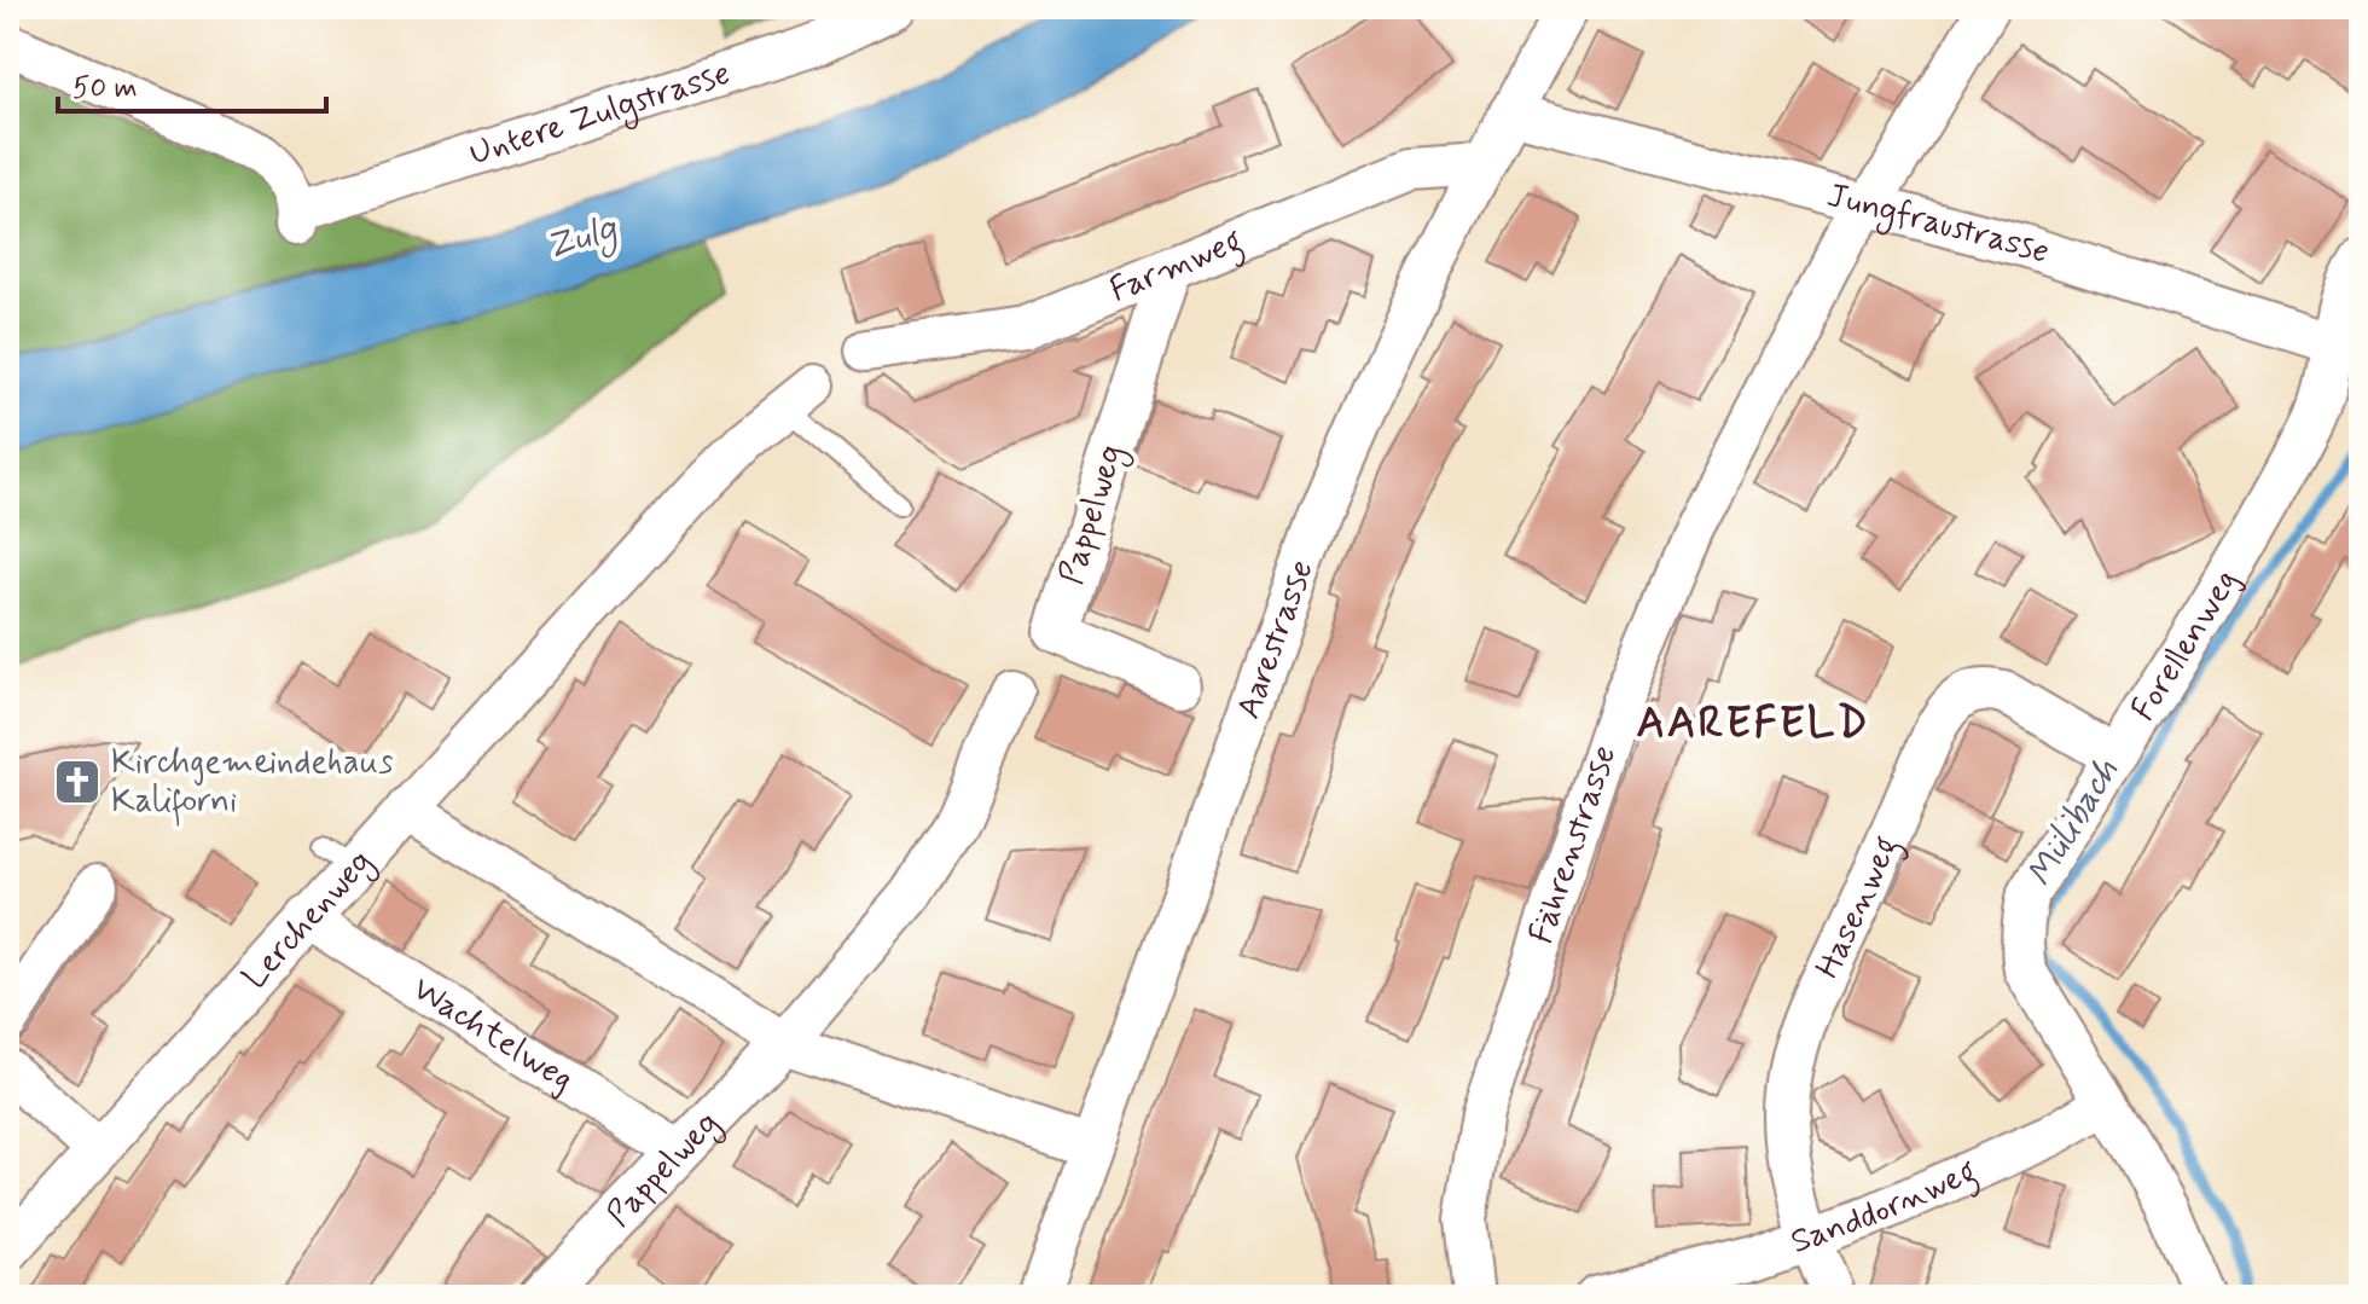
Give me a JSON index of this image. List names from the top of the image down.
{
  "streets": {
    "street": [
      "Untere Zulgstrasse",
      "Jungfraustrasse",
      "Farmweg",
      "Pappelweg",
      "Aarestrasse",
      "Forellenweg",
      "Fährenstrasse",
      "Hasenweg",
      "Lerchenweg",
      "Wachtelweg",
      "Sanddornweg"
    ]
  },
  "crossings": [
    ["Jungfraustrasse", "Aarestrasse"],
    ["Jungfraustrasse", "Forellenweg"],
    ["Jungfraustrasse", "Fährenstrasse"],
    ["Farmweg", "Pappelweg"],
    ["Farmweg", "Aarestrasse"],
    ["Pappelweg", "Wachtelweg"],
    ["Forellenweg", "Hasenweg"],
    ["Forellenweg", "Sanddornweg"],
    ["Hasenweg", "Sanddornweg"],
    ["Lerchenweg", "Wachtelweg"]
  ],
  "districts": ["AAREFELD"],
  "water": ["Zulg", "Mülibach"],
  "places": {
    "church": ["Kirchgemeindehaus Kaliforni"]
  },
  "scale_bar": "50 m"
}
